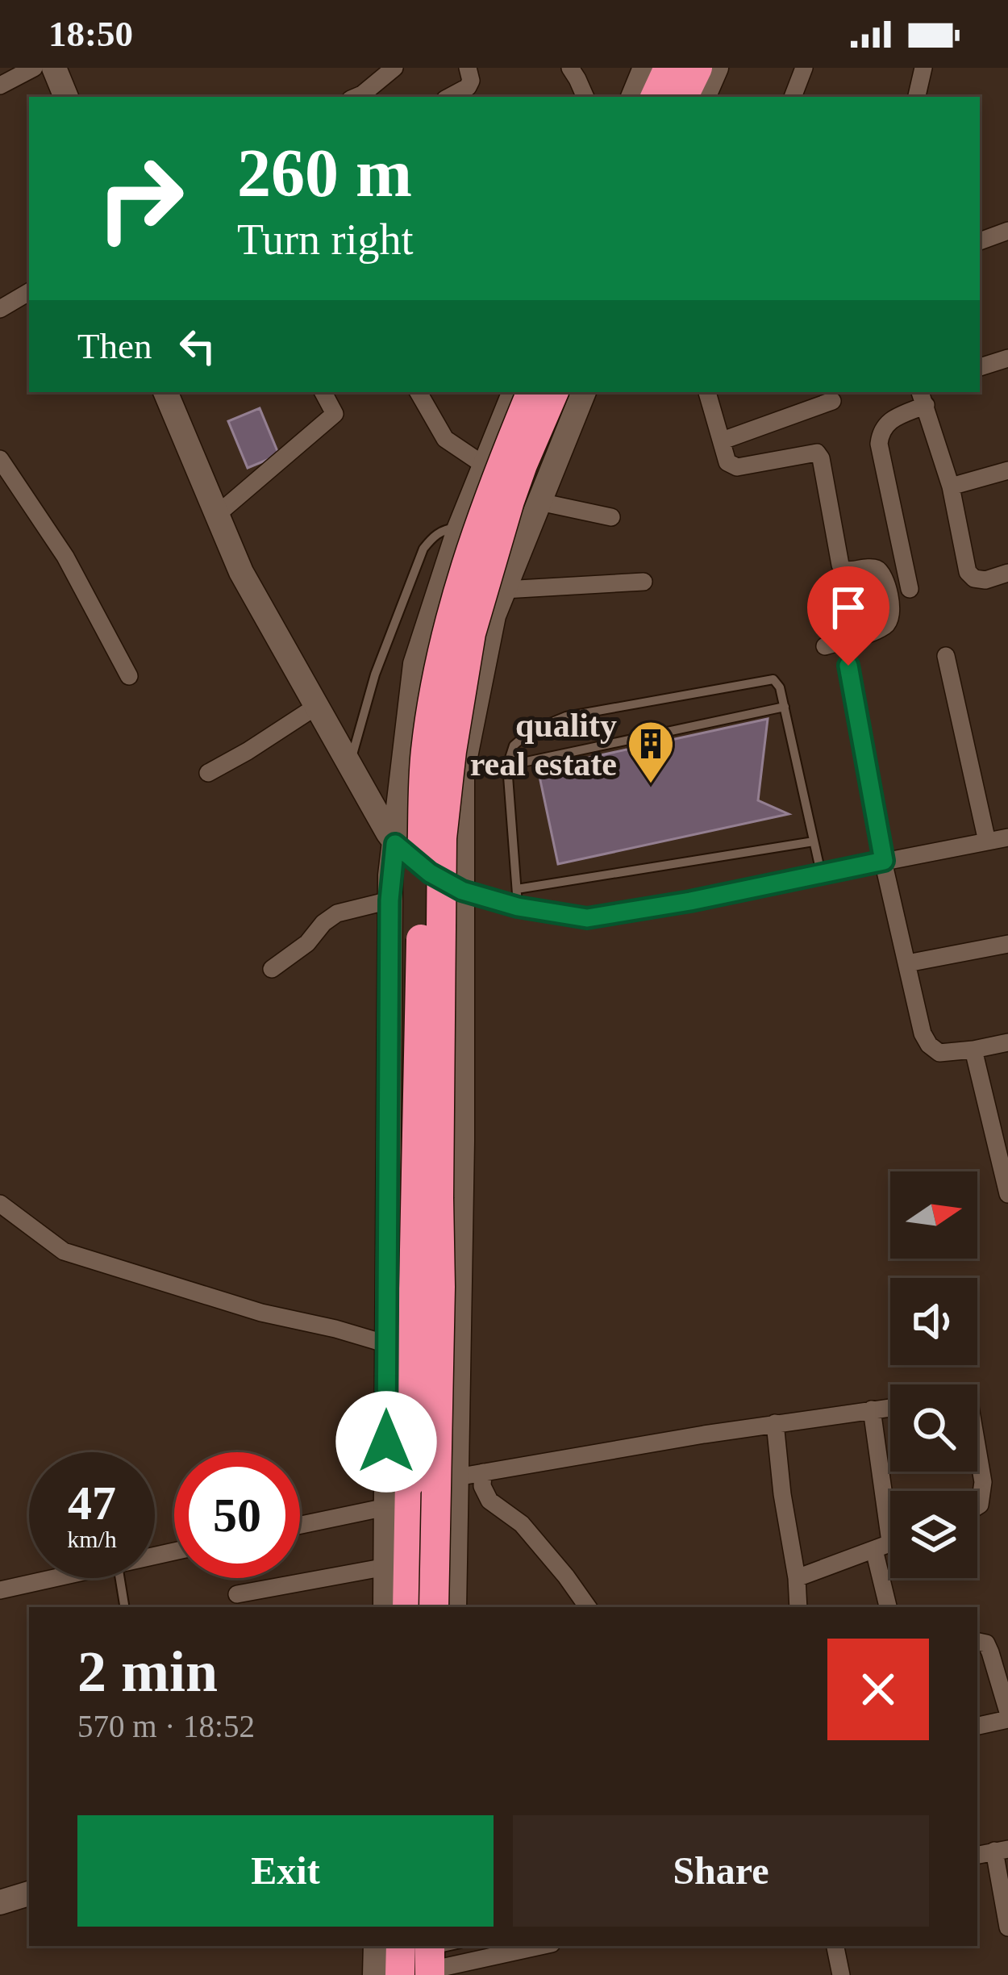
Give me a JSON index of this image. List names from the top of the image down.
{
  "places": {
    "building": ["quality real estate"]
  },
  "north": "right",
  "page": {
    "status": "18:50",
    "turn": ["260 m", "Turn right"],
    "then": "Then",
    "speed": "47 km/h",
    "limit": "50",
    "heading": ["2 min", "570 m · 18:52"],
    "buttons": ["Exit", "Share"]
  }
}
